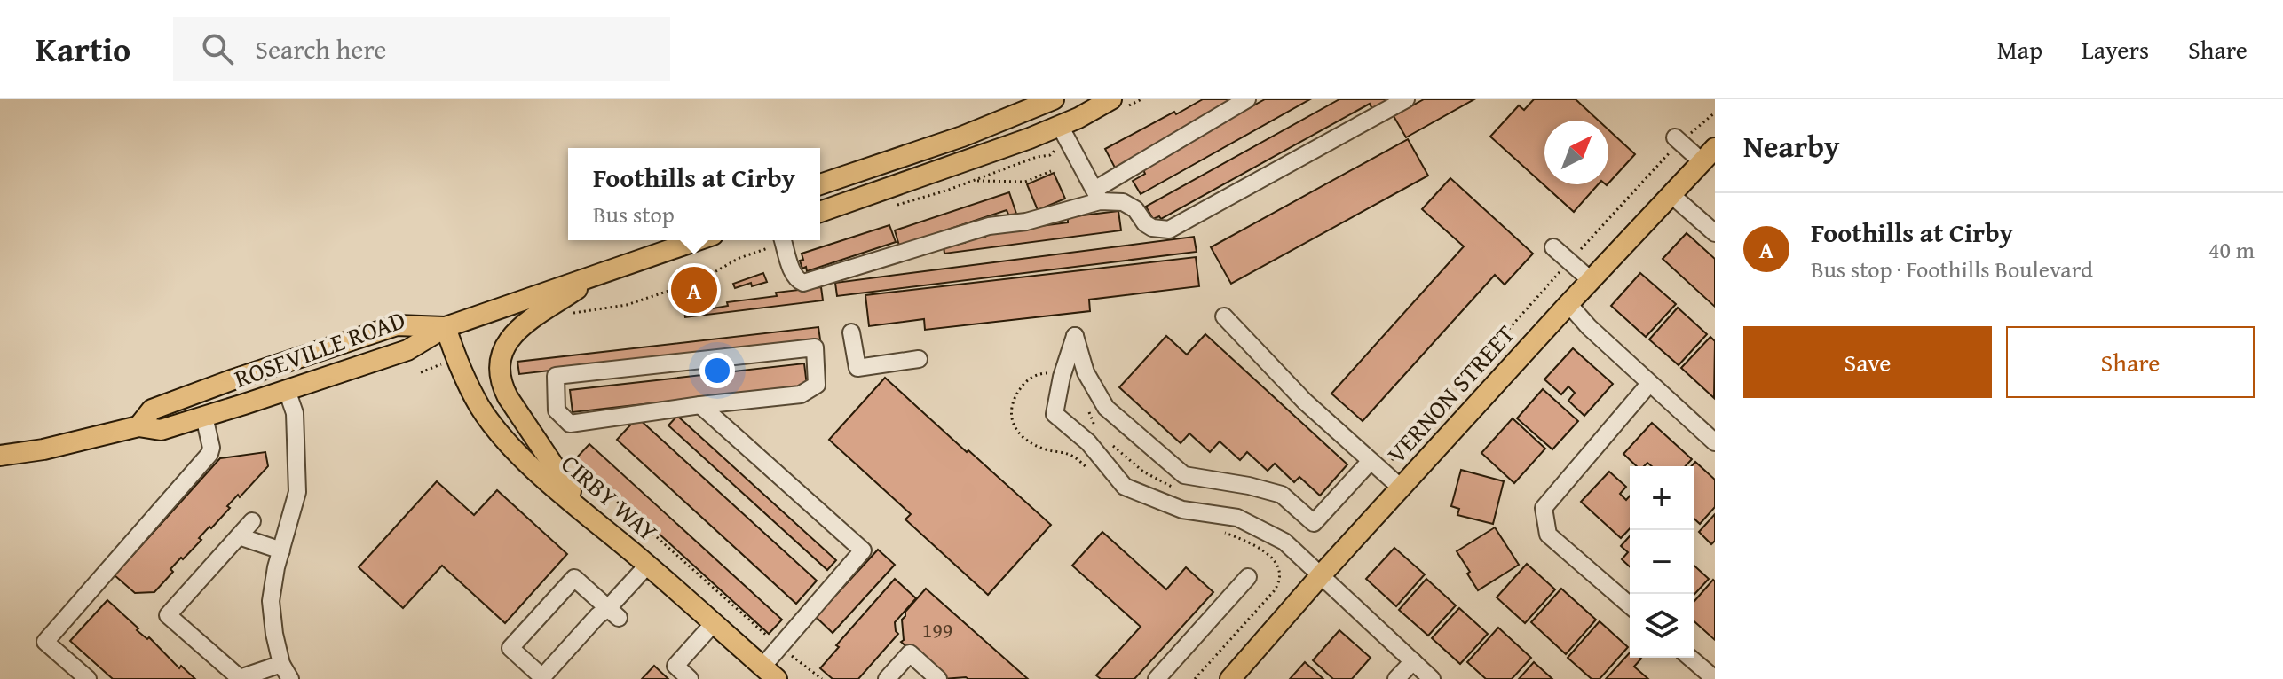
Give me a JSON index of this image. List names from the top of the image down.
{
  "streets": {
    "main road": ["ROSEVILLE ROAD", "VERNON STREET", "CIRBY WAY"]
  },
  "crossings": [
    ["ROSEVILLE ROAD", "CIRBY WAY"]
  ],
  "house_numbers": ["199"],
  "north": "top right",
  "page": {
    "header": "Kartio",
    "search": "Search here",
    "nav": ["Map", "Layers", "Share"],
    "heading": "Nearby",
    "popup": ["Foothills at Cirby", "Bus stop"],
    "list": [
      {
        "mark": "A",
        "name": "Foothills at Cirby",
        "note": "Bus stop · Foothills Boulevard",
        "value": "40 m"
      }
    ],
    "pins": "A",
    "buttons": ["Save", "Share"],
    "map_buttons": ["+", "−"]
  }
}
